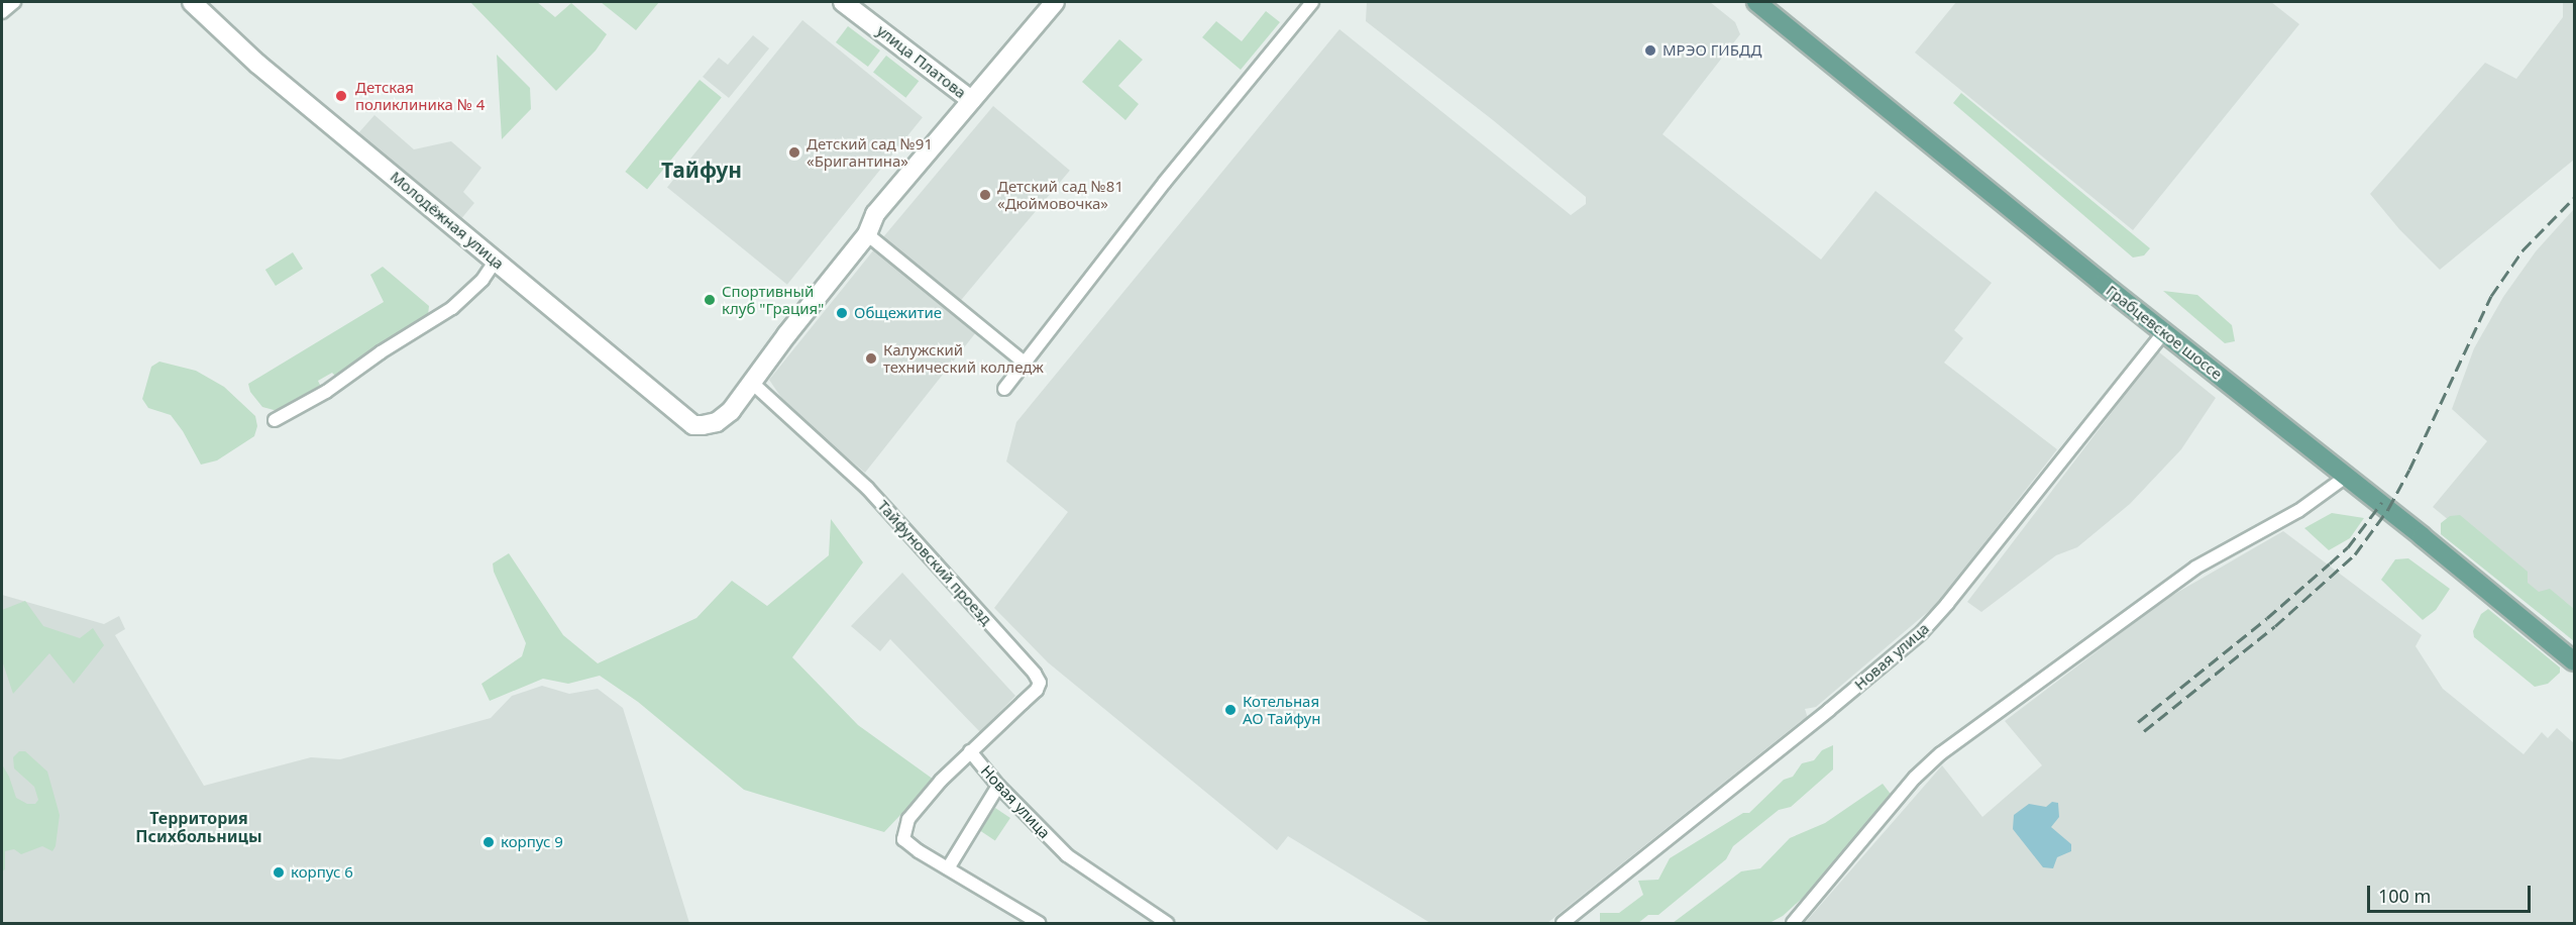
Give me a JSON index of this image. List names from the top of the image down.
{
  "streets": {
    "main road": ["Грабцевское шоссе"],
    "street": [
      "улица Платова",
      "Молодёжная улица",
      "Тайфуновский проезд",
      "Новая улица"
    ]
  },
  "crossings": [
    ["Молодёжная улица", "Тайфуновский проезд"],
    ["Грабцевское шоссе", "Новая улица"],
    ["Тайфуновский проезд", "Новая улица"]
  ],
  "districts": ["Тайфун", "Территория Психбольницы"],
  "places": [
    "МРЭО ГИБДД",
    "Детская поликлиника № 4",
    "Детский сад №91 «Бригантина»",
    "Детский сад №81 «Дюймовочка»",
    "Спортивный клуб \"Грация\"",
    "Общежитие",
    "Калужский технический колледж",
    "Котельная АО Тайфун",
    "корпус 9",
    "корпус 6"
  ],
  "scale_bar": "100 m"
}
